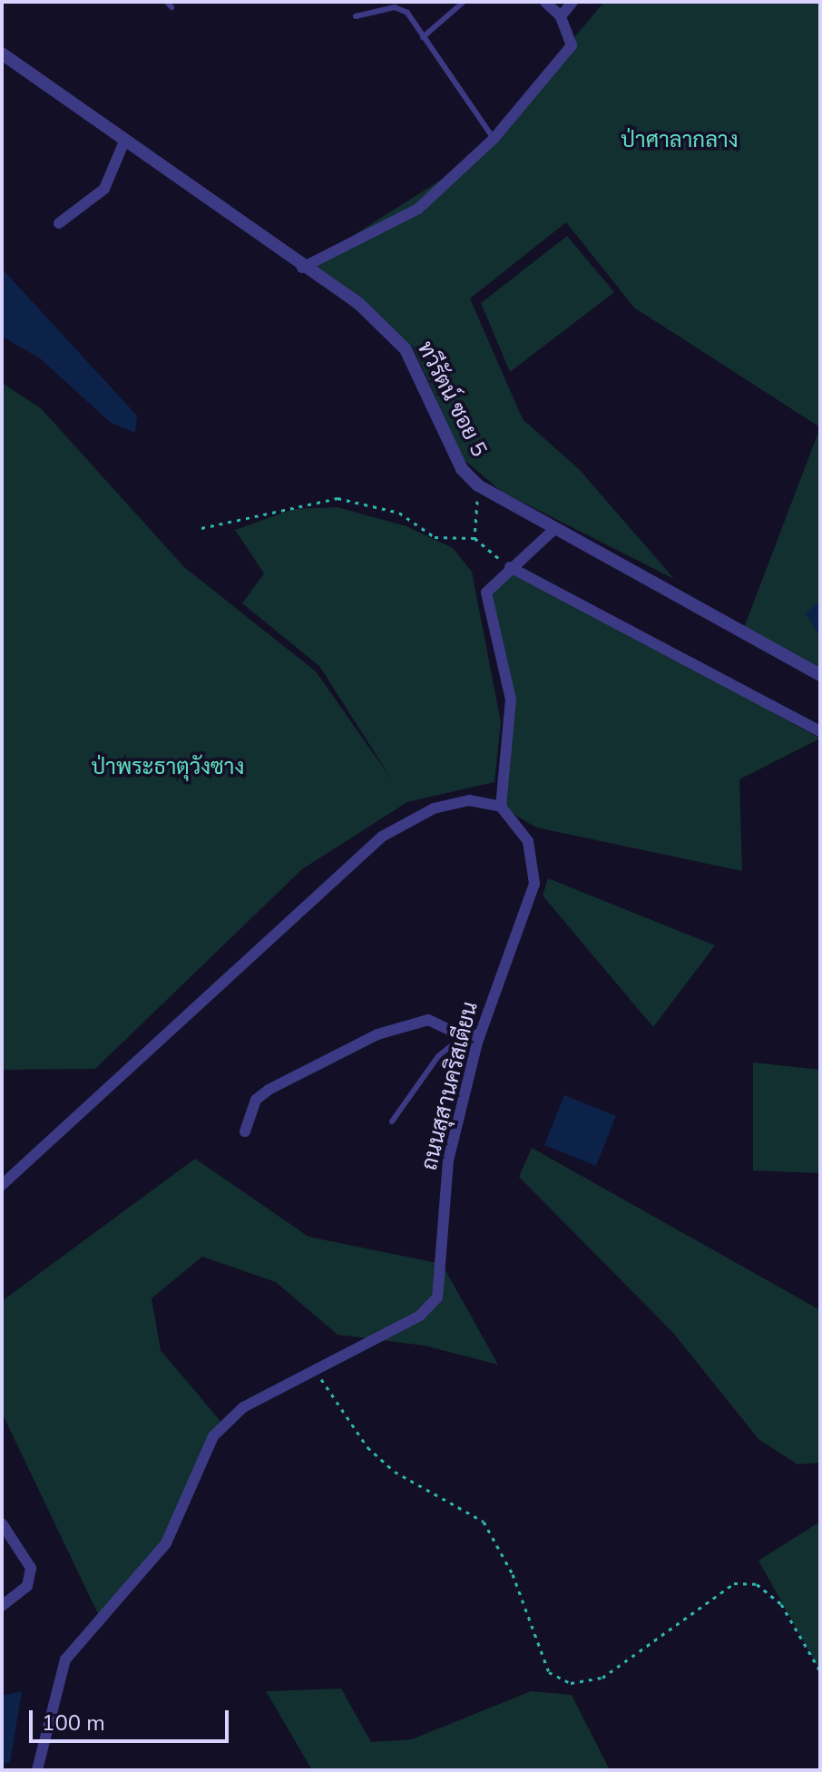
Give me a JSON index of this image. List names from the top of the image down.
{
  "streets": {
    "street": ["ทวีรัตน์ ซอย 5", "ถนนสุสานคริสเตียน"]
  },
  "parks": ["ป่าศาลากลาง", "ป่าพระธาตุวังซาง"],
  "scale_bar": "100 m"
}
